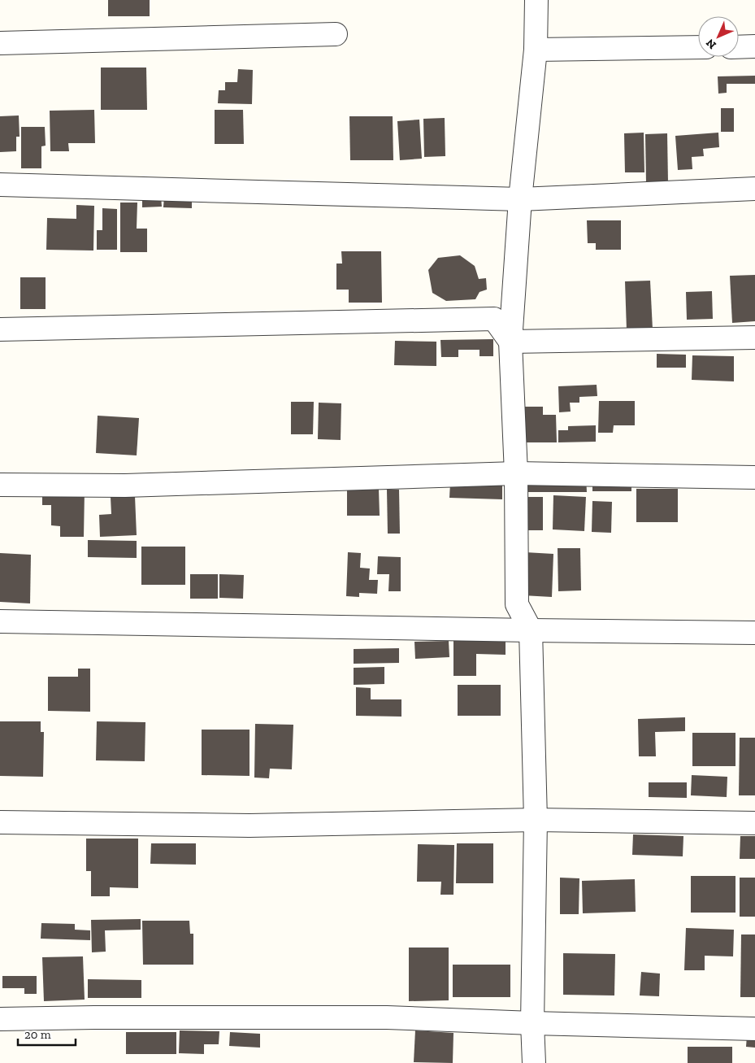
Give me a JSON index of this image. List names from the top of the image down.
{
  "scale_bar": "20 m",
  "north": "bottom left"
}
